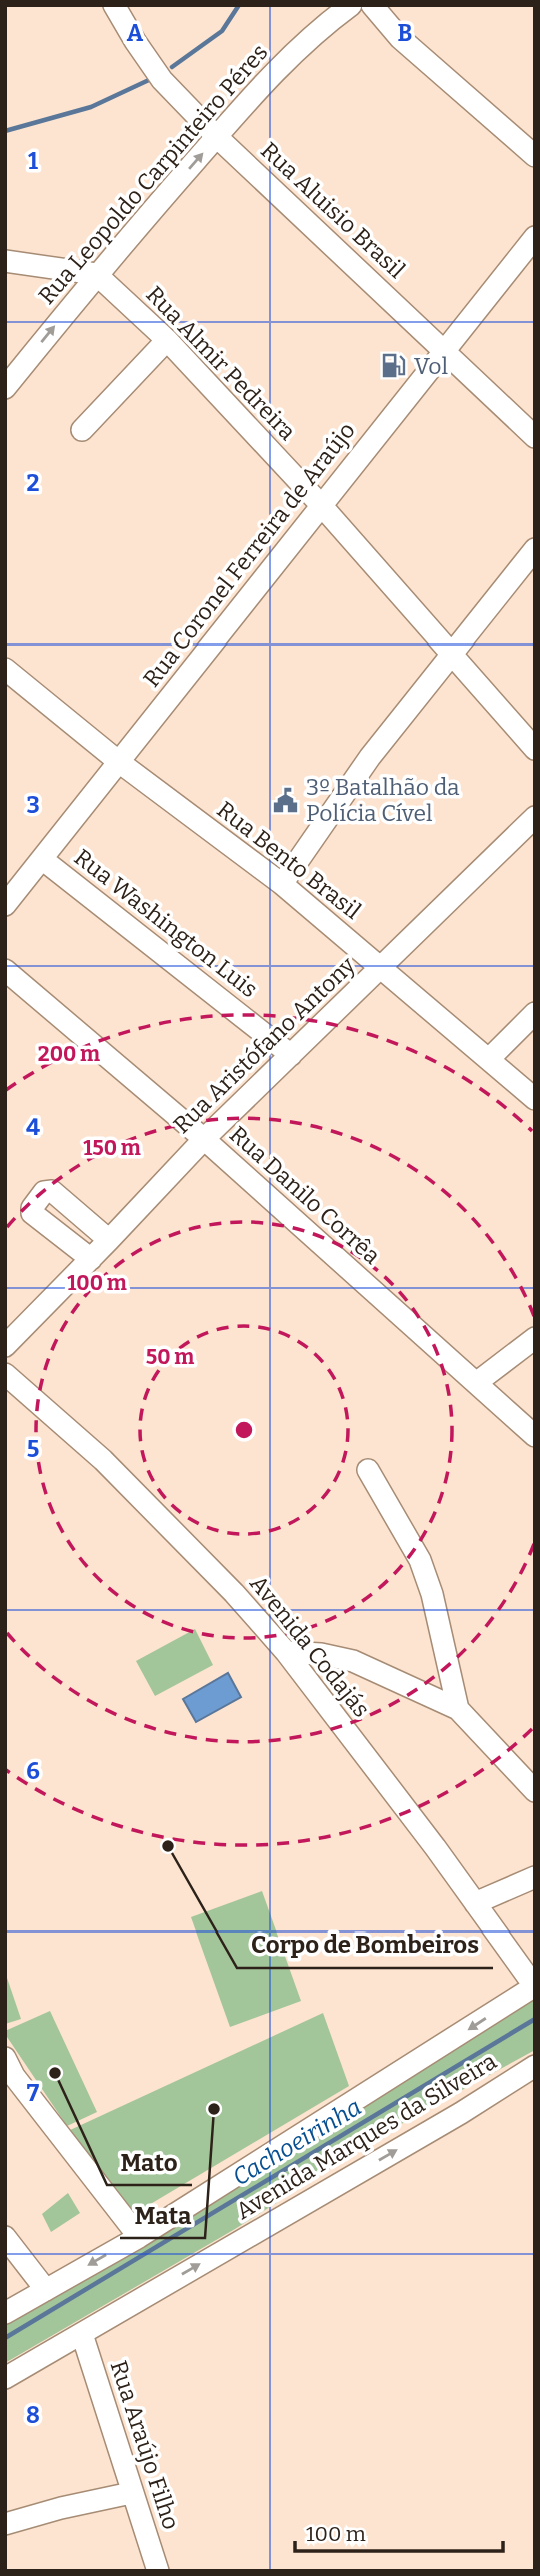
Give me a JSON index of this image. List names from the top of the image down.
{
  "streets": {
    "street": [
      "Rua Leopoldo Carpinteiro Péres",
      "Rua Aluisio Brasil",
      "Rua Almir Pedreira",
      "Rua Coronel Ferreira de Araújo",
      "Rua Bento Brasil",
      "Rua Washington Luis",
      "Rua Aristófano Antony",
      "Rua Danilo Corrêa",
      "Avenida Codajás",
      "Avenida Marques da Silveira",
      "Rua Araújo Filho"
    ]
  },
  "crossings": [
    ["Rua Leopoldo Carpinteiro Péres", "Rua Aluisio Brasil"],
    ["Rua Leopoldo Carpinteiro Péres", "Rua Almir Pedreira"],
    ["Rua Aluisio Brasil", "Rua Coronel Ferreira de Araújo"],
    ["Rua Almir Pedreira", "Rua Coronel Ferreira de Araújo"],
    ["Rua Coronel Ferreira de Araújo", "Rua Bento Brasil"],
    ["Rua Coronel Ferreira de Araújo", "Rua Washington Luis"],
    ["Rua Bento Brasil", "Rua Aristófano Antony"],
    ["Rua Washington Luis", "Rua Aristófano Antony"],
    ["Rua Aristófano Antony", "Rua Danilo Corrêa"],
    ["Avenida Codajás", "Avenida Marques da Silveira"],
    ["Avenida Marques da Silveira", "Rua Araújo Filho"]
  ],
  "water": ["Cachoeirinha"],
  "places": {
    "fuel station": ["Vol"],
    "public building": ["3º Batalhão da Polícia Cível"],
    "other": ["Corpo de Bombeiros", "Mato", "Mata"]
  },
  "scale_bar": "100 m",
  "grid": {
    "columns": ["A", "B"],
    "rows": [
      "1",
      "2",
      "3",
      "4",
      "5",
      "6",
      "7",
      "8"
    ]
  },
  "rings": [
    "200 m",
    "150 m",
    "100 m",
    "50 m"
  ]
}
